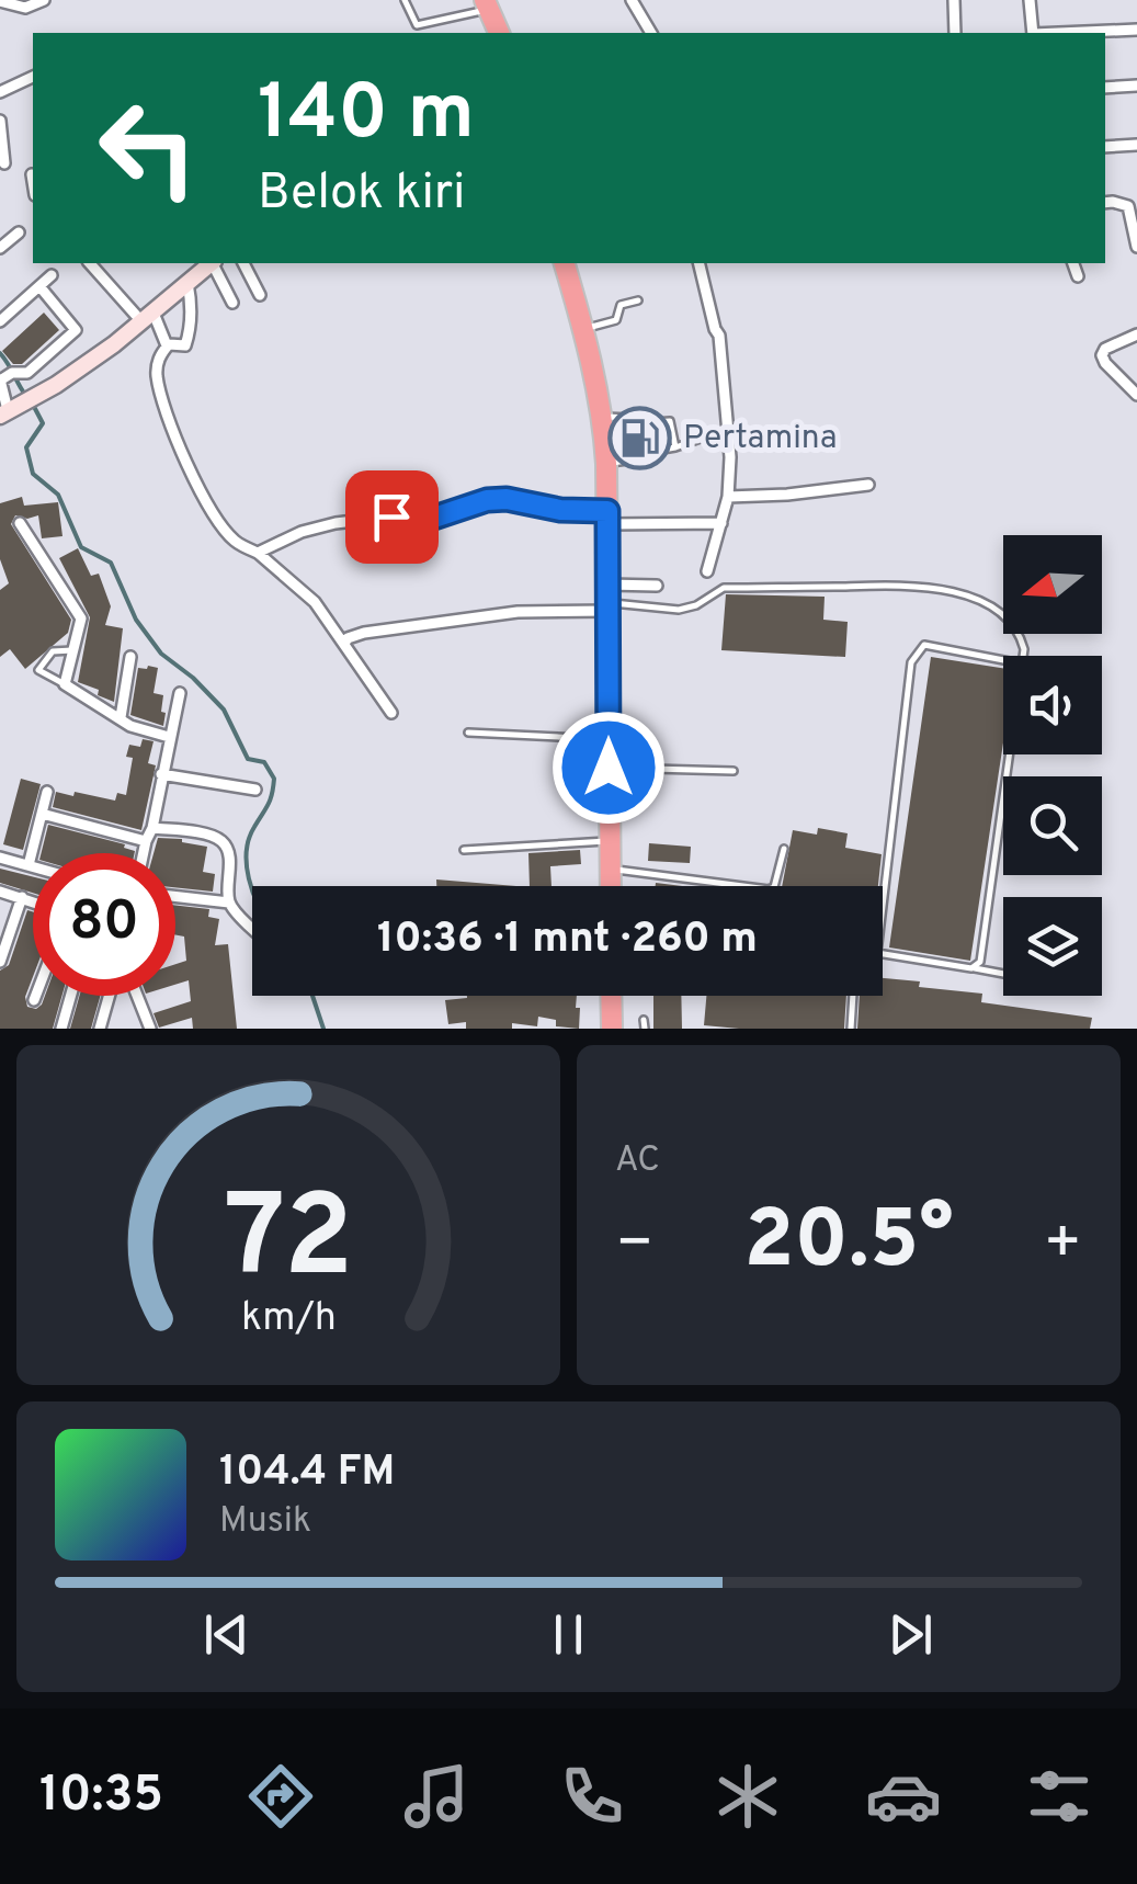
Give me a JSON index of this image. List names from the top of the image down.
{
  "places": {
    "fuel station": ["Pertamina"]
  },
  "north": "left",
  "page": {
    "turn": ["140 m", "Belok kiri"],
    "limit": "80",
    "trip": "10:36 · 1 mnt · 260 m",
    "tile": "AC",
    "heat": ["−", "20.5°", "+"],
    "song": ["104.4 FM", "Musik"],
    "tabs": "10:35",
    "gauge": ["72", "km/h"]
  }
}
